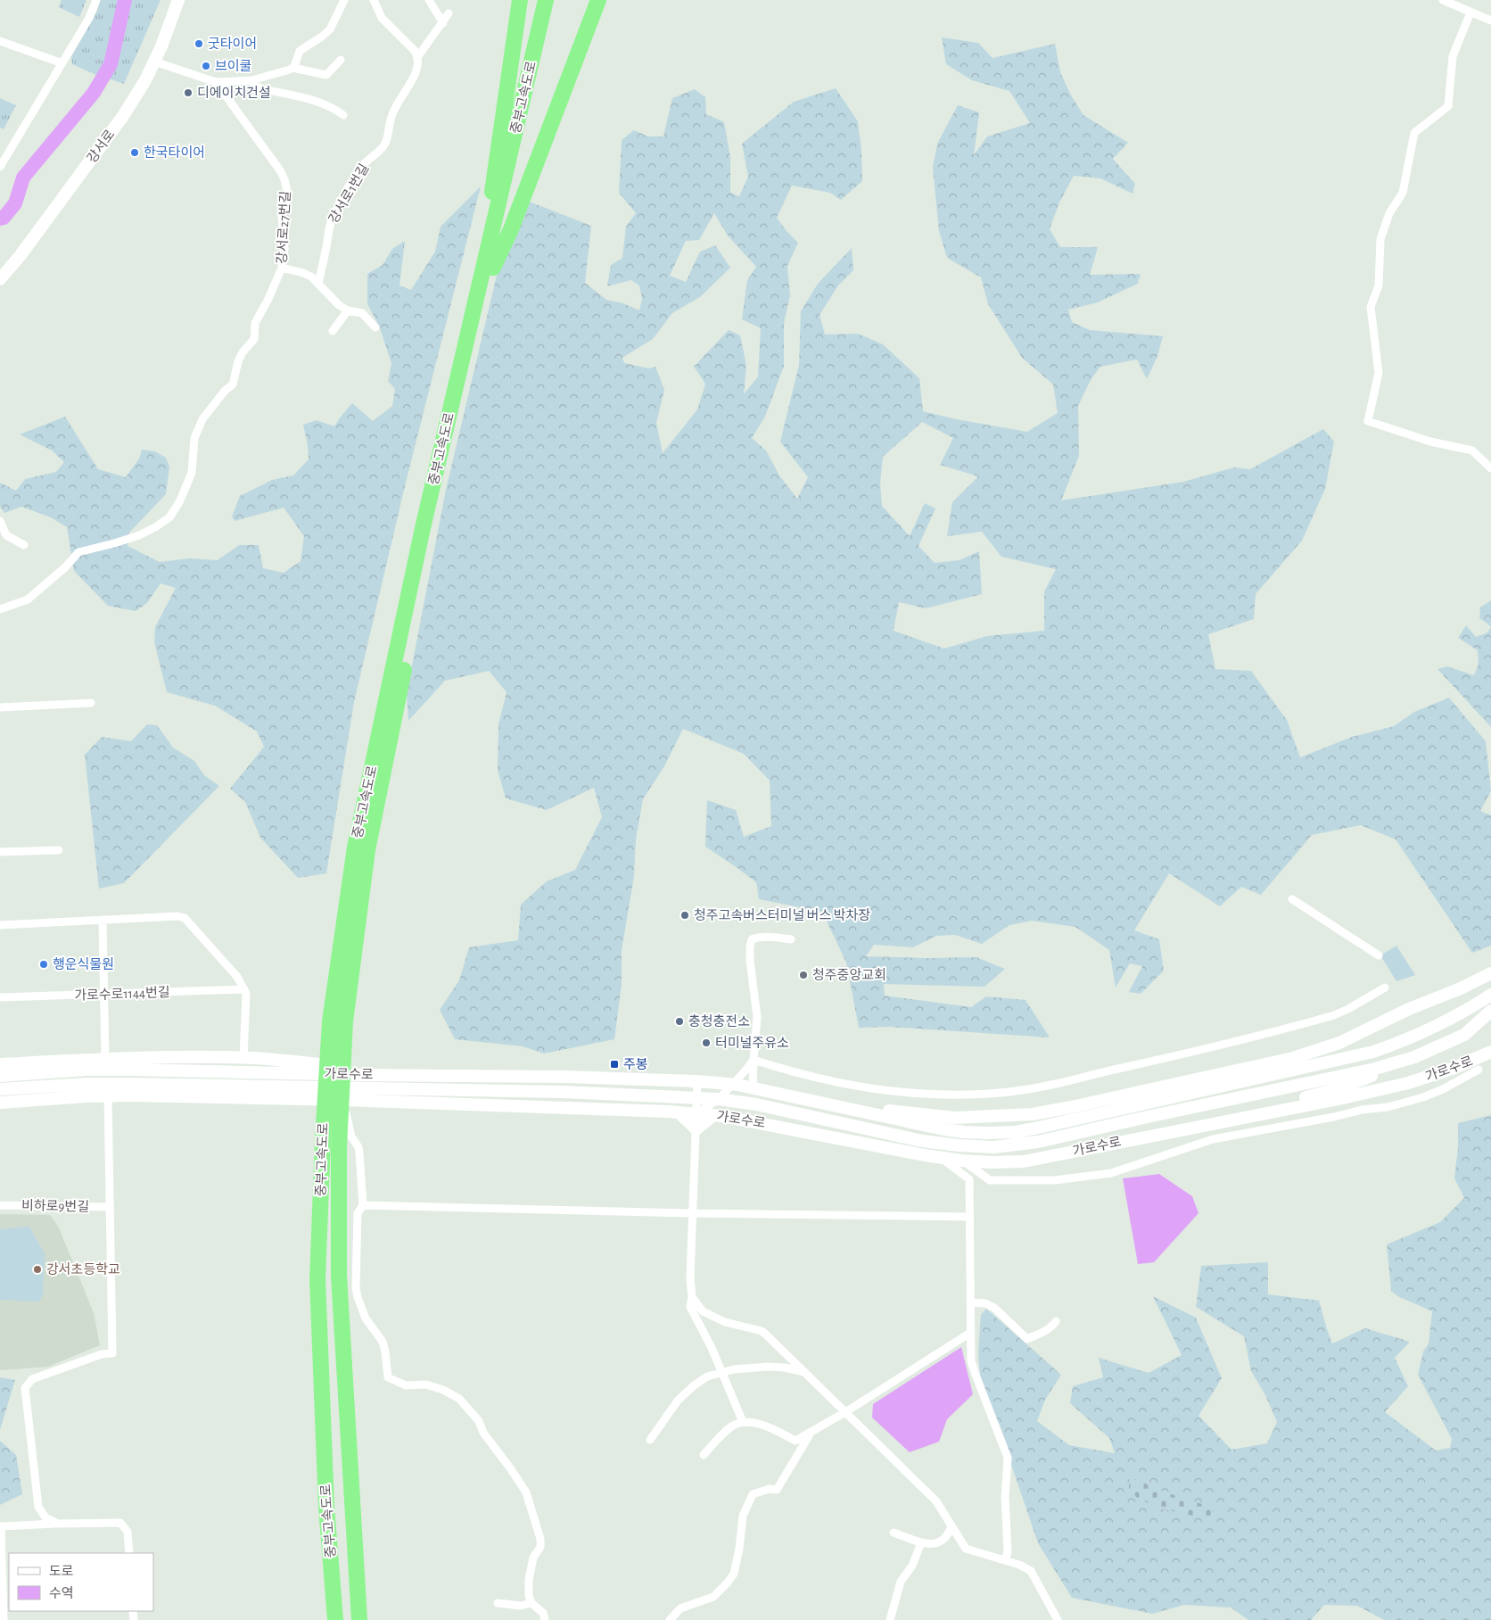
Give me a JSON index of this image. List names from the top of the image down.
{
  "streets": {
    "highway": ["중부고속도로"],
    "main road": ["강서로", "가로수로"],
    "street": [
      "강서로1번길",
      "강서로27번길",
      "가로수로1144번길",
      "비하로9번길"
    ]
  },
  "places": {
    "other": [
      "굿타이어",
      "브이쿨",
      "디에이치건설",
      "한국타이어",
      "청주고속버스터미널 버스 박차장",
      "행운식물원",
      "청주중앙교회",
      "충청충전소",
      "터미널주유소",
      "강서초등학교"
    ],
    "transit": ["주봉"]
  },
  "legend": ["도로", "수역"]
}
